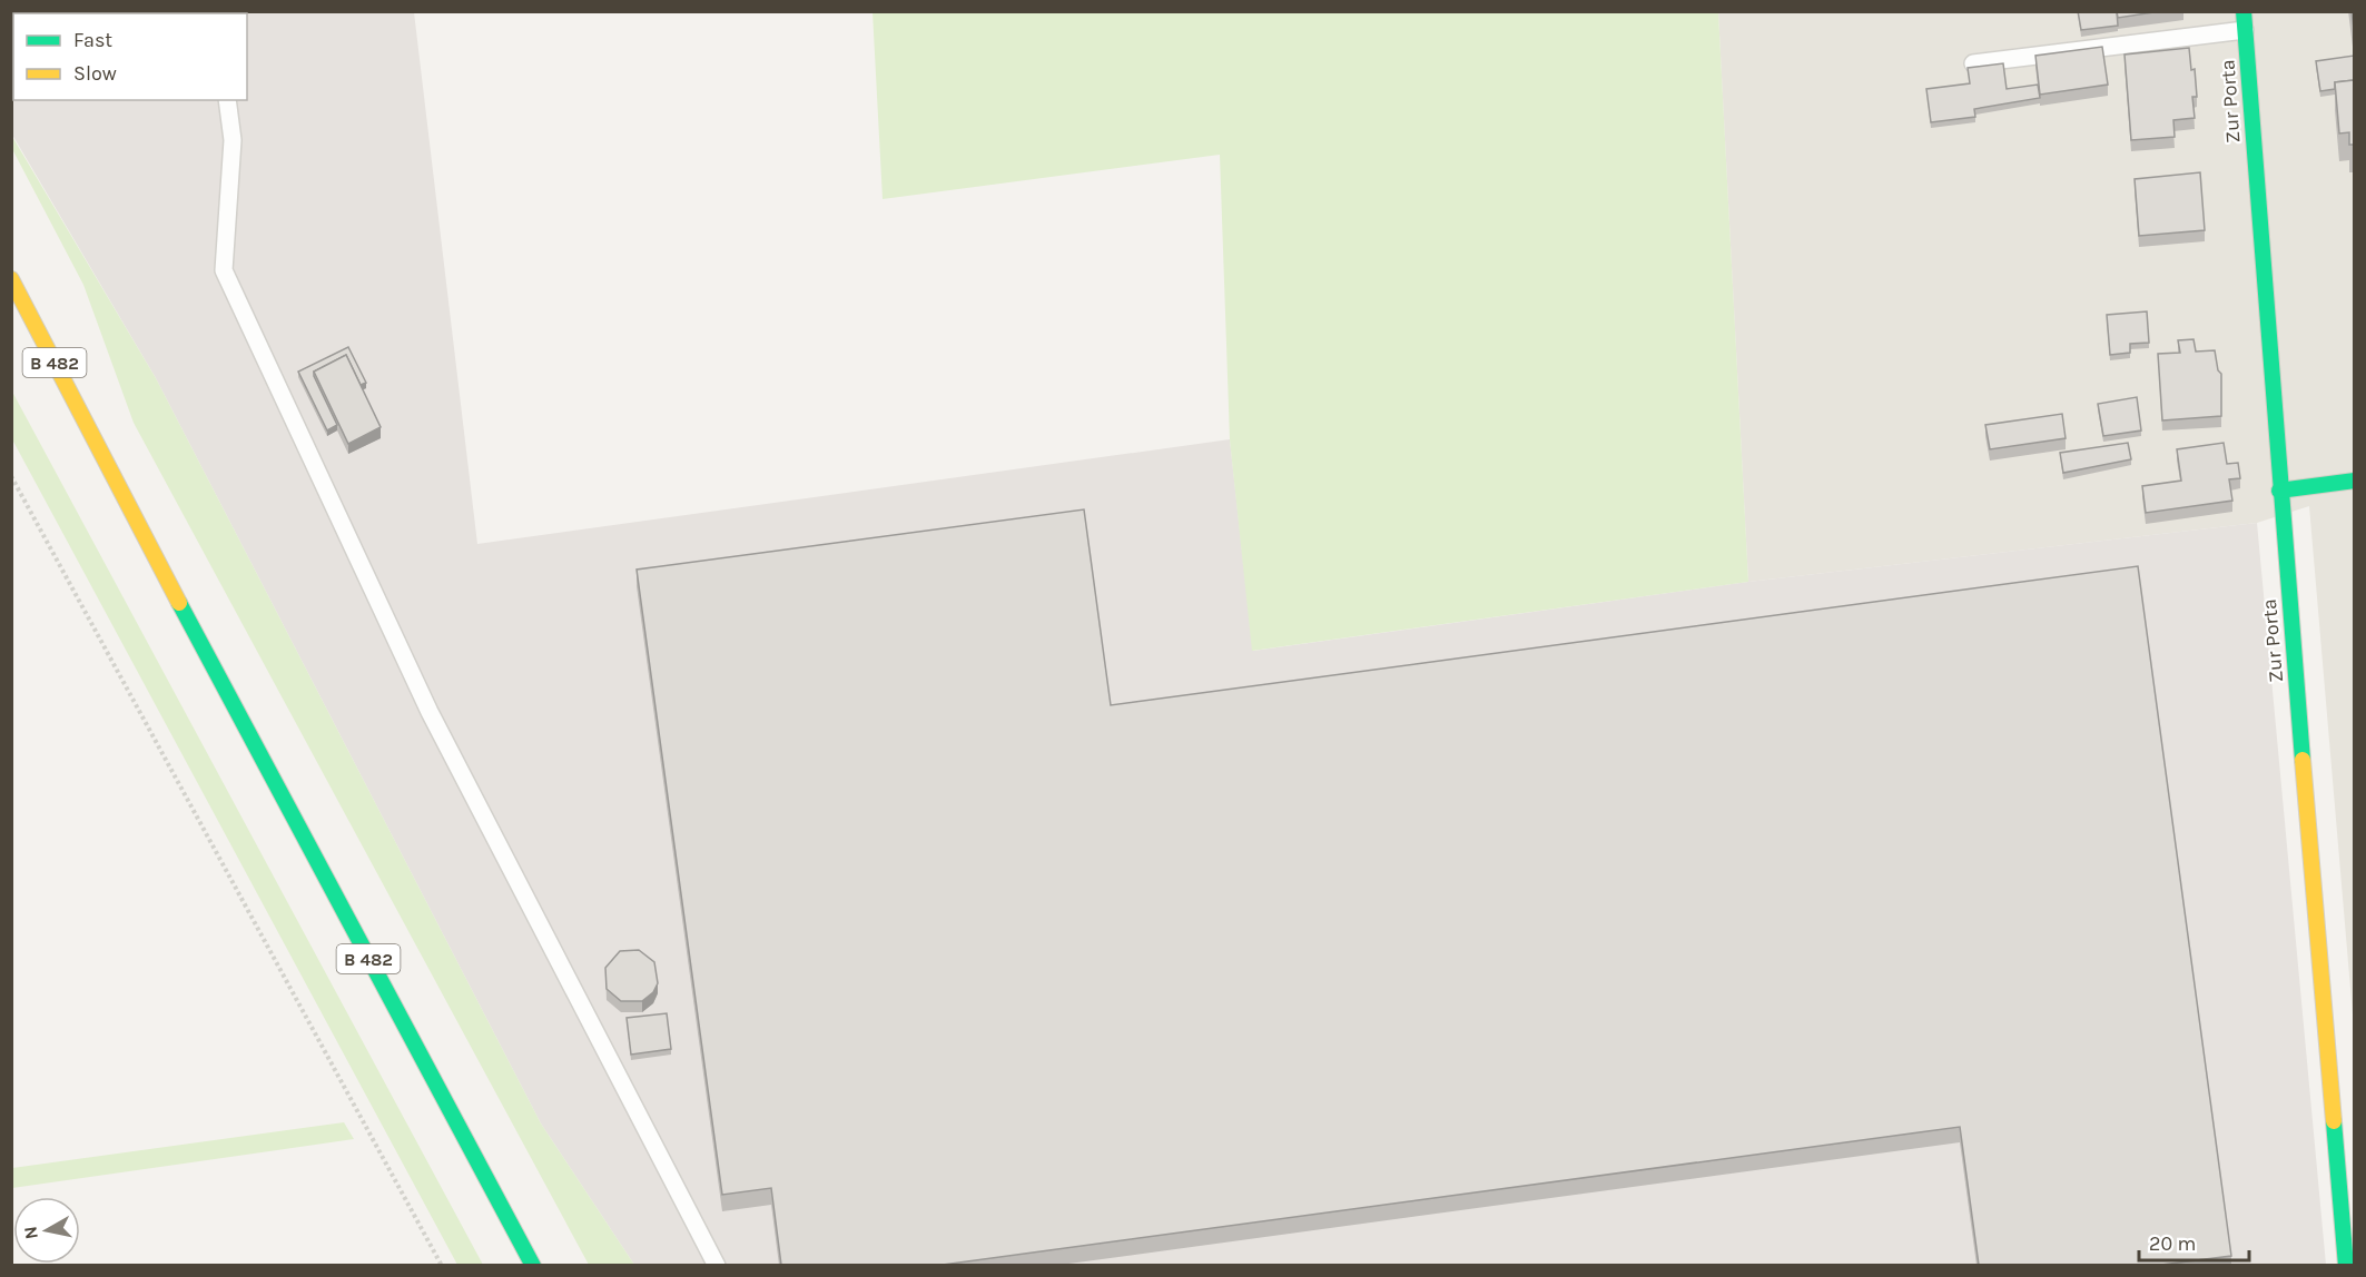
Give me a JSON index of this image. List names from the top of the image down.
{
  "streets": {
    "main road": ["Zur Porta", "B 482"]
  },
  "legend": ["Fast", "Slow"],
  "scale_bar": "20 m",
  "north": "left"
}
